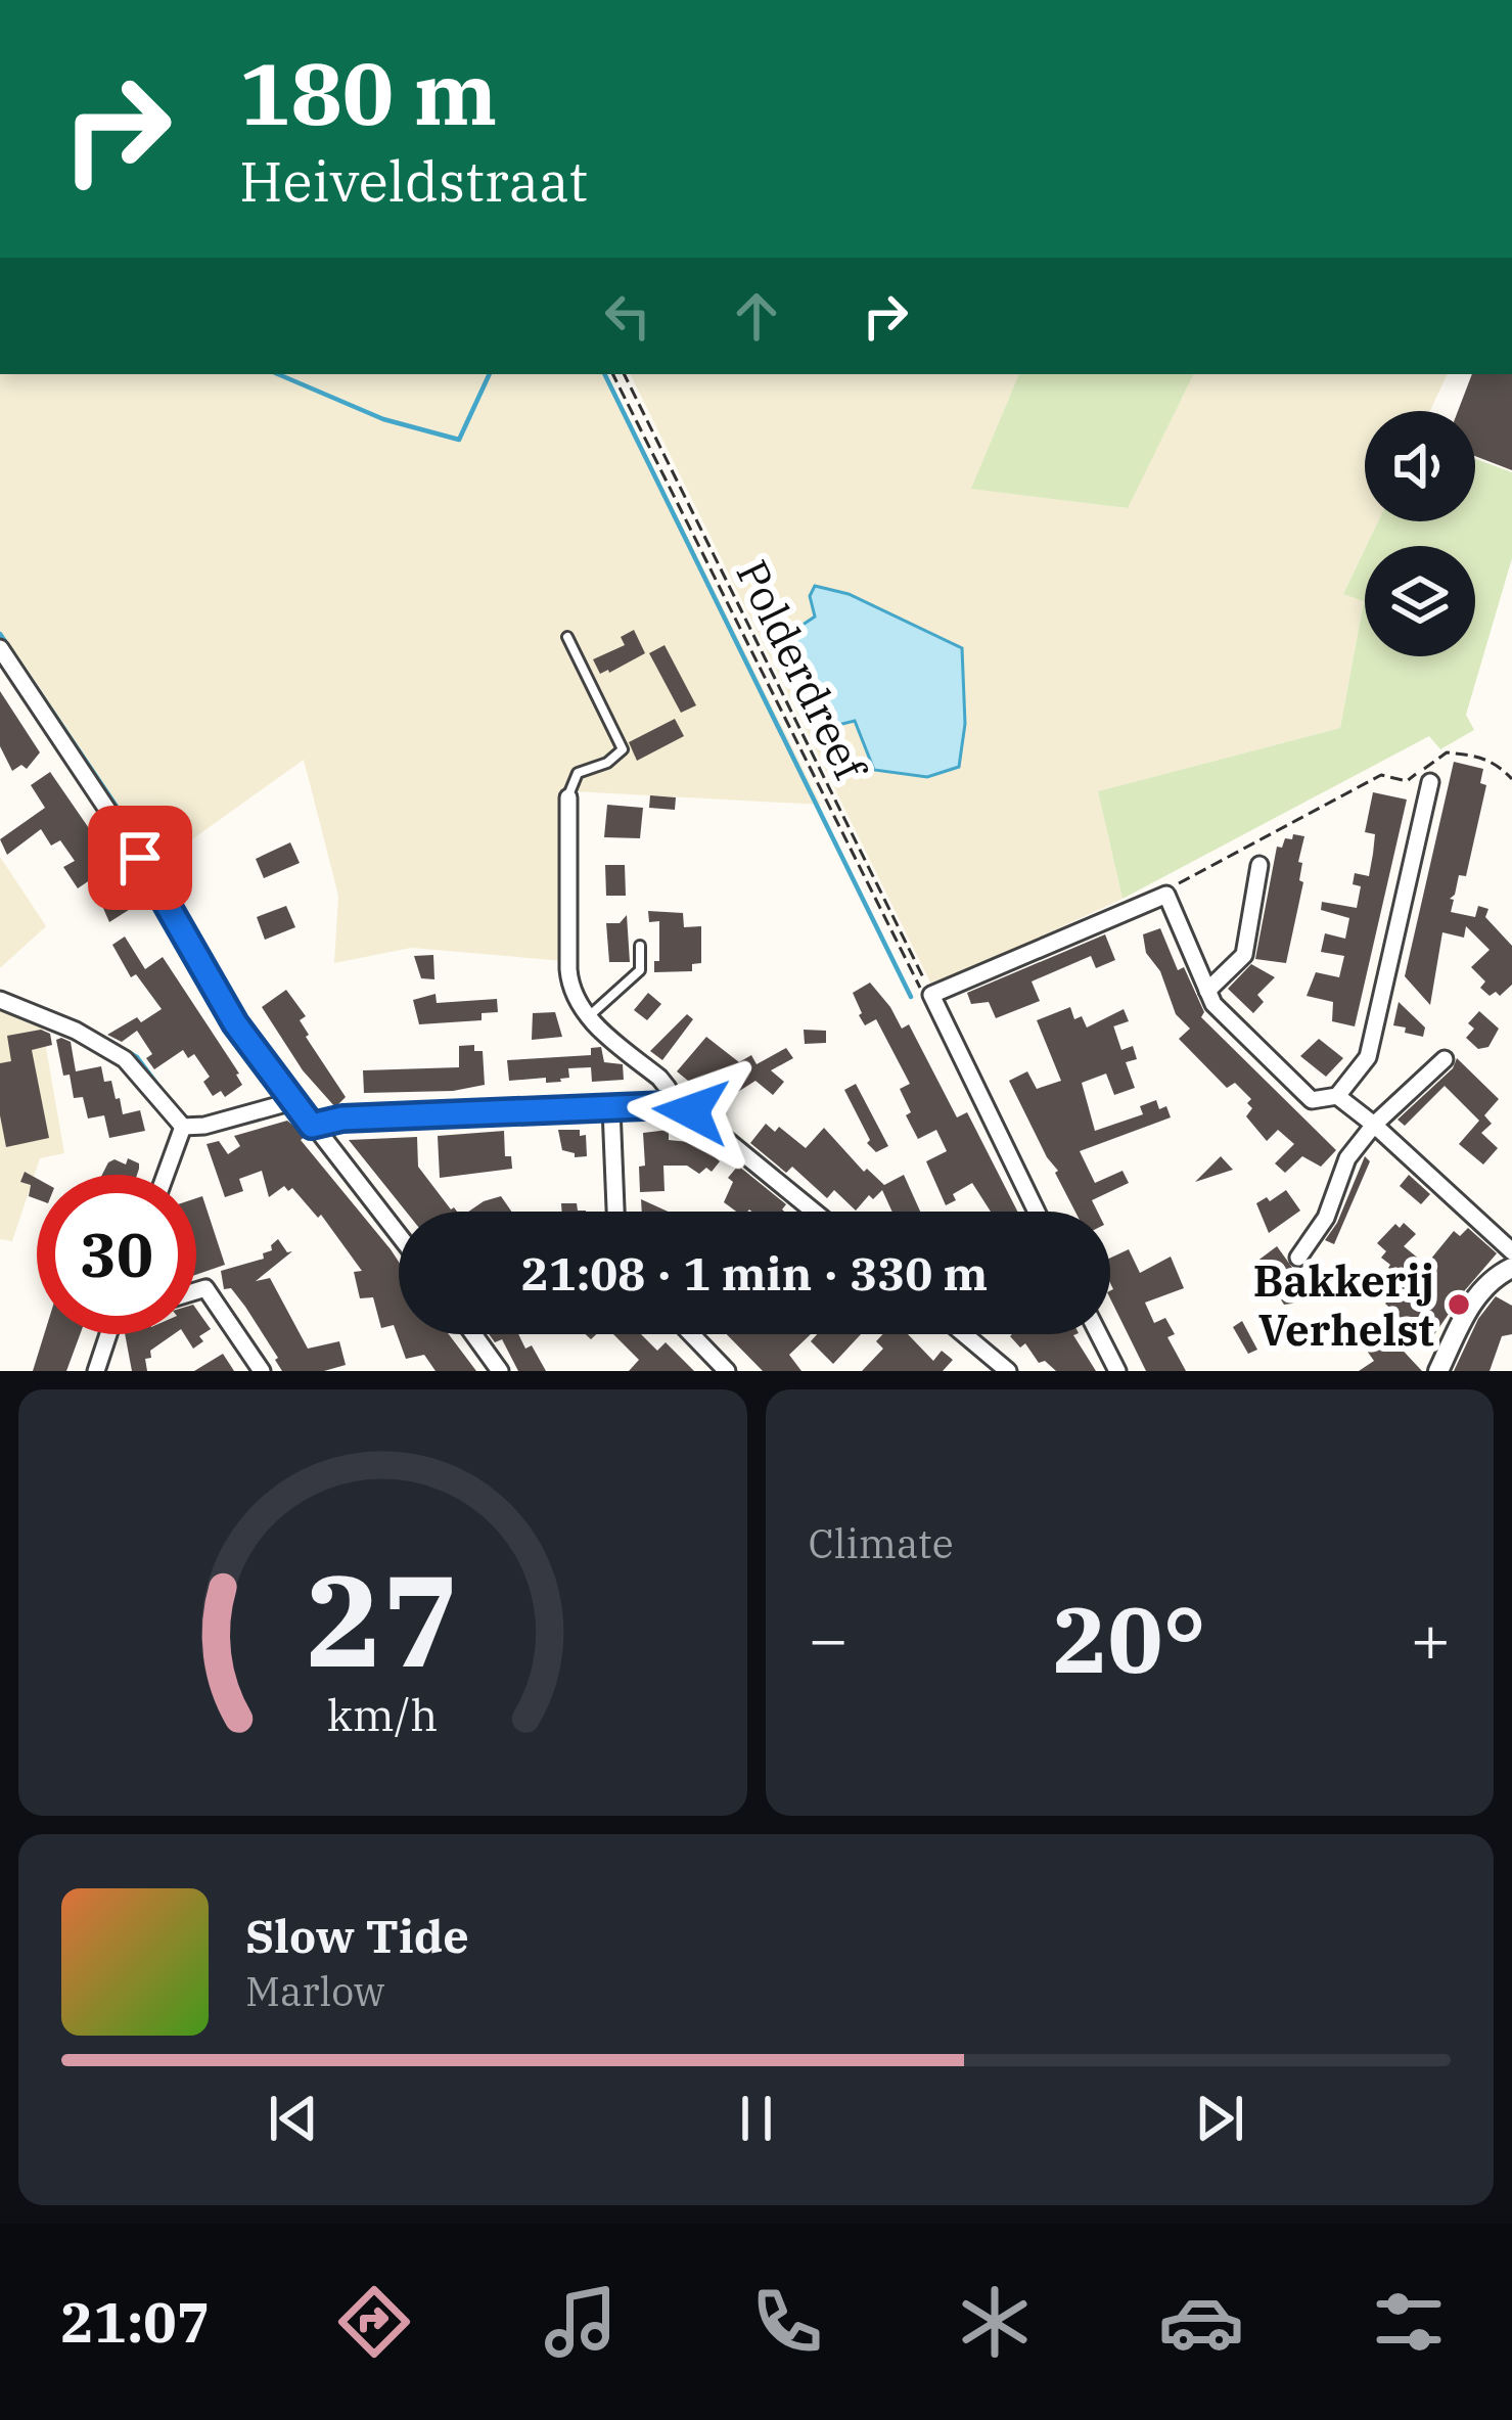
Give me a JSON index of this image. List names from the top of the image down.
{
  "streets": {
    "path": ["Polderdreef"]
  },
  "places": ["Bakkerij Verhelst"],
  "page": {
    "turn": ["180 m", "Heiveldstraat"],
    "limit": "30",
    "trip": "21:08 · 1 min · 330 m",
    "tile": "Climate",
    "heat": ["−", "20°", "+"],
    "song": ["Slow Tide", "Marlow"],
    "tabs": "21:07",
    "gauge": ["27", "km/h"]
  }
}
